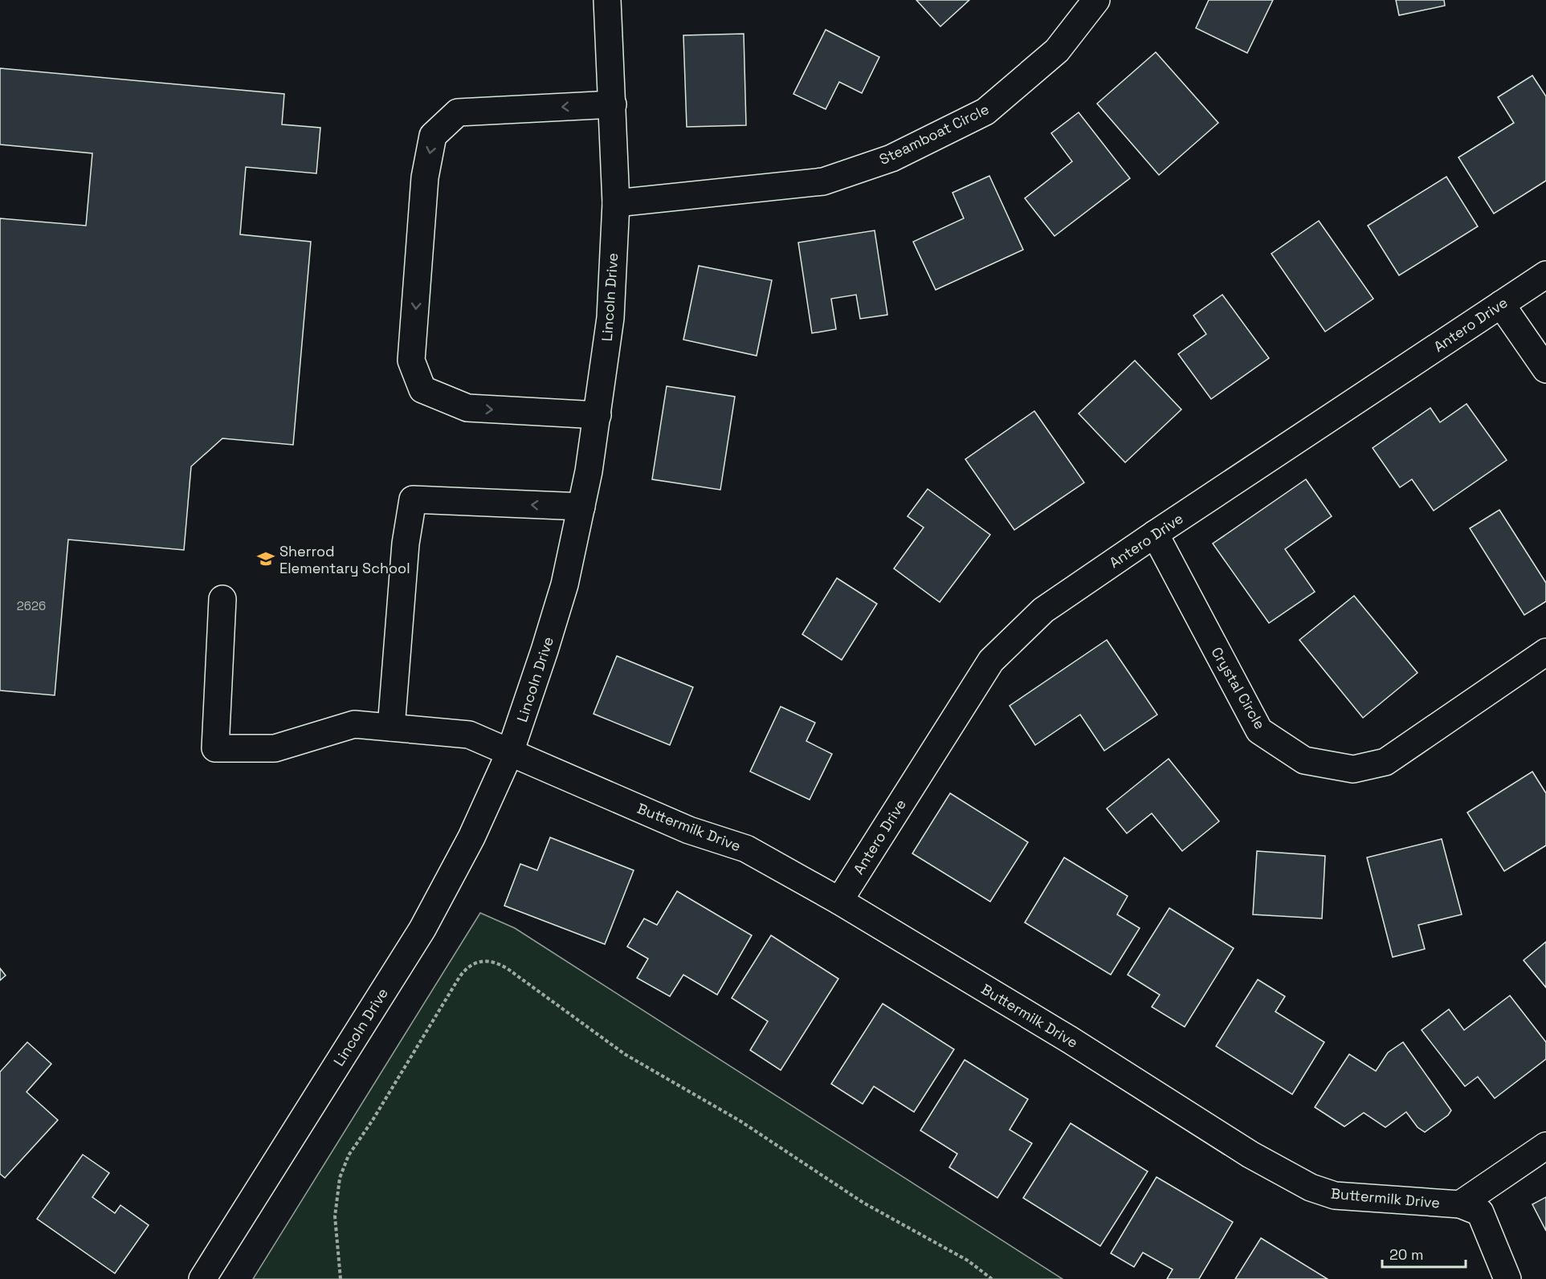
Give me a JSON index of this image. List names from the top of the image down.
{
  "streets": {
    "street": [
      "Steamboat Circle",
      "Lincoln Drive",
      "Antero Drive",
      "Crystal Circle",
      "Buttermilk Drive"
    ]
  },
  "crossings": [
    ["Steamboat Circle", "Lincoln Drive"],
    ["Lincoln Drive", "Buttermilk Drive"],
    ["Antero Drive", "Crystal Circle"],
    ["Antero Drive", "Buttermilk Drive"]
  ],
  "places": {
    "school or university": ["Sherrod Elementary School"]
  },
  "house_numbers": ["2626"],
  "scale_bar": "20 m"
}
